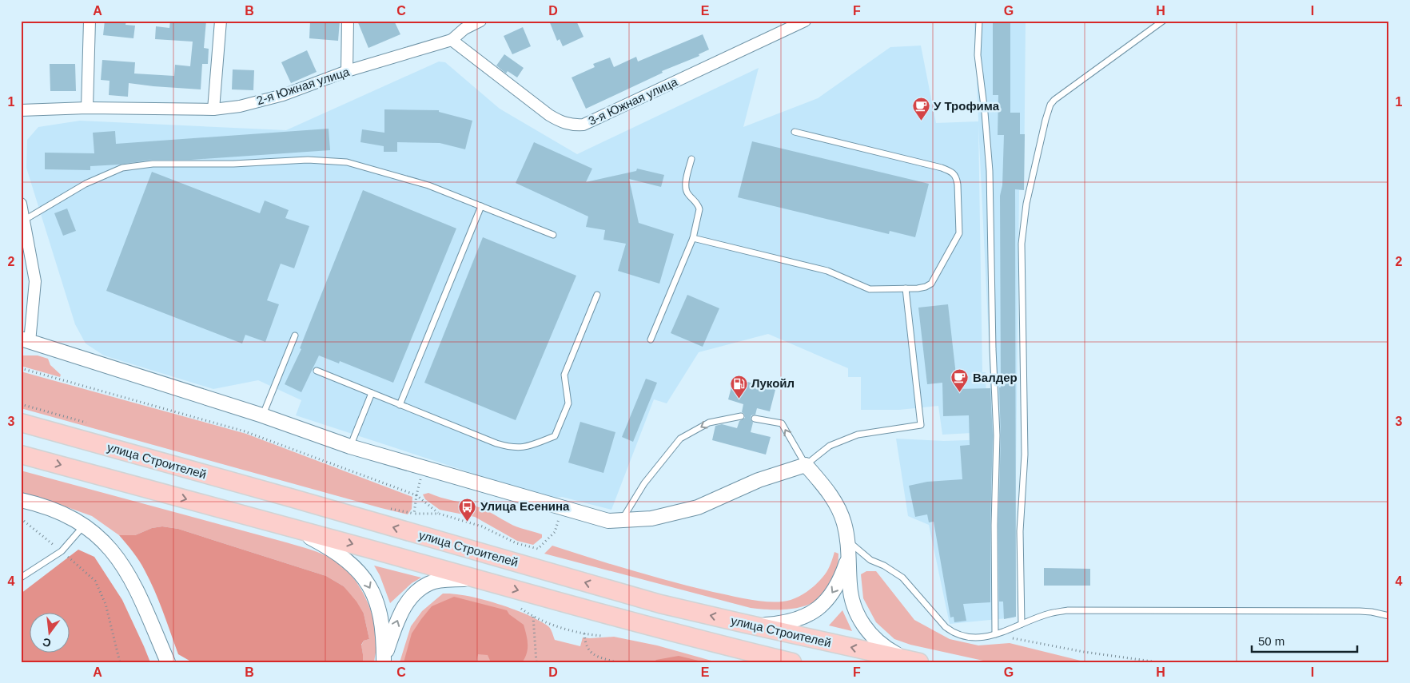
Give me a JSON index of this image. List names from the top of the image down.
{
  "streets": {
    "main road": ["улица Строителей"],
    "street": ["2-я Южная улица", "3-я Южная улица"]
  },
  "crossings": [
    ["2-я Южная улица", "3-я Южная улица"]
  ],
  "places": {
    "cafe": ["У Трофима", "Валдер"],
    "fuel station": ["Лукойл"],
    "bus stop": ["Улица Есенина"]
  },
  "scale_bar": "50 m",
  "north": "bottom",
  "grid": {
    "columns": [
      "A",
      "B",
      "C",
      "D",
      "E",
      "F",
      "G",
      "H",
      "I"
    ],
    "rows": [
      "1",
      "2",
      "3",
      "4"
    ]
  }
}
